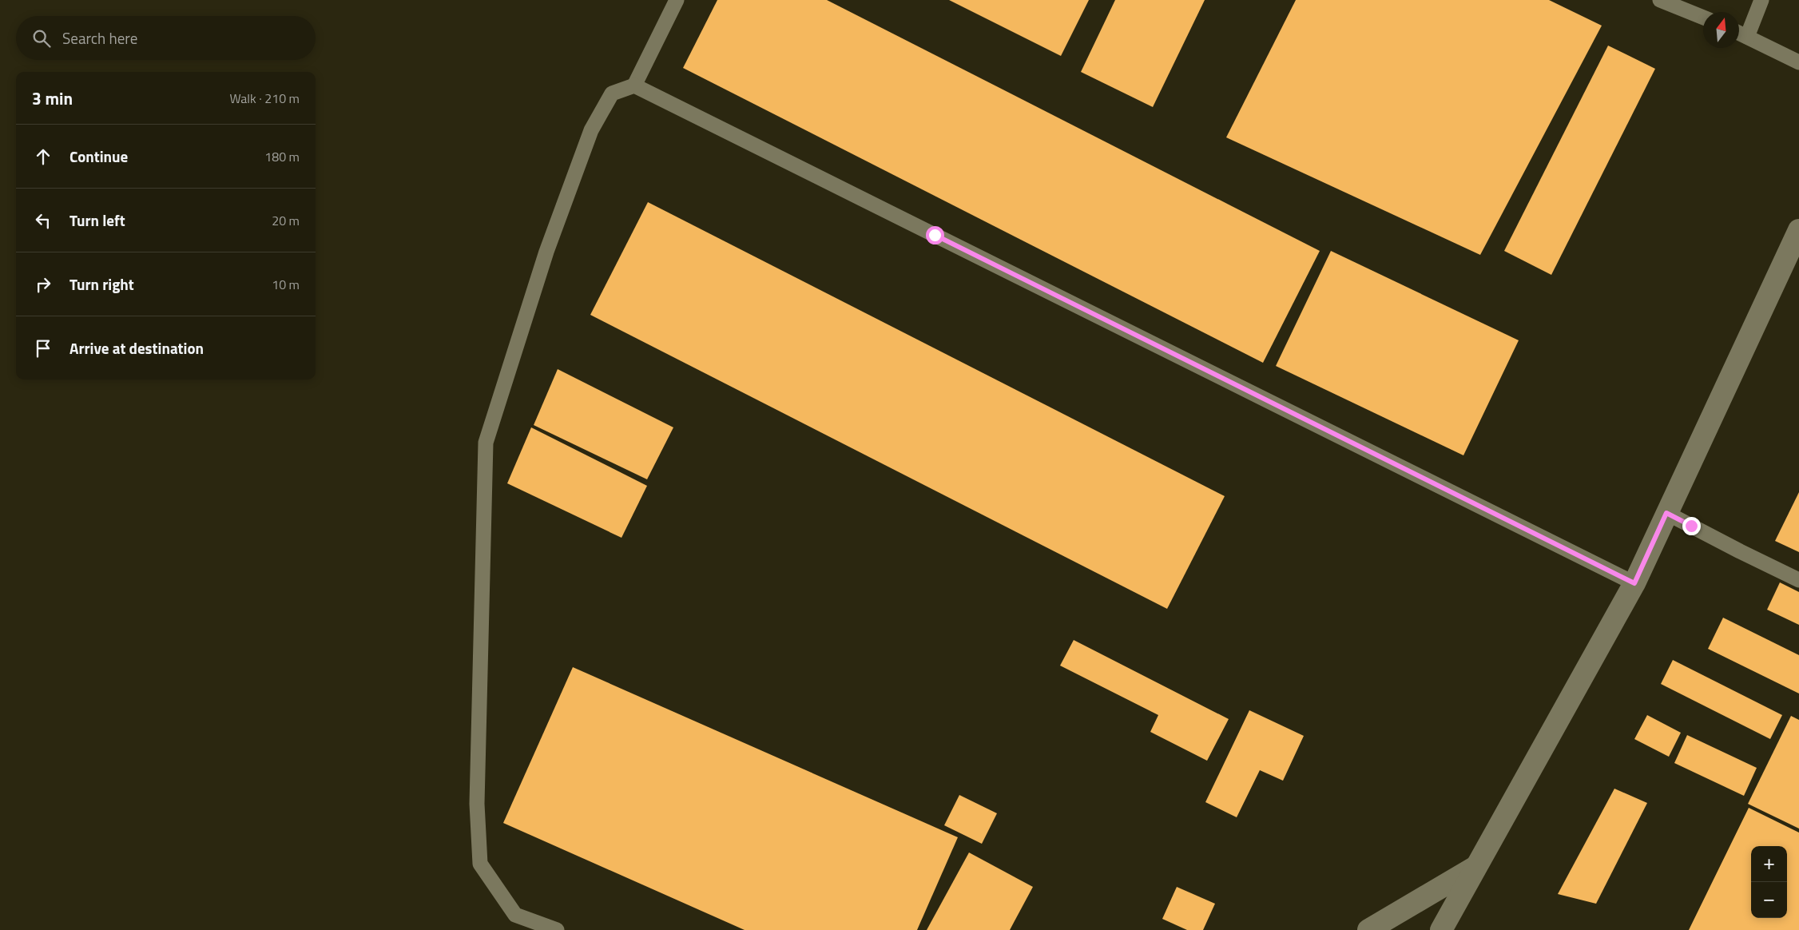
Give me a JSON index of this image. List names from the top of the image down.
{
  "north": "top",
  "page": {
    "search": "Search here",
    "heading": ["3 min", "Walk · 210 m"],
    "list": [
      ["Continue", "180 m"],
      ["Turn left", "20 m"],
      ["Turn right", "10 m"],
      "Arrive at destination"
    ],
    "map_buttons": ["+", "−"]
  }
}
